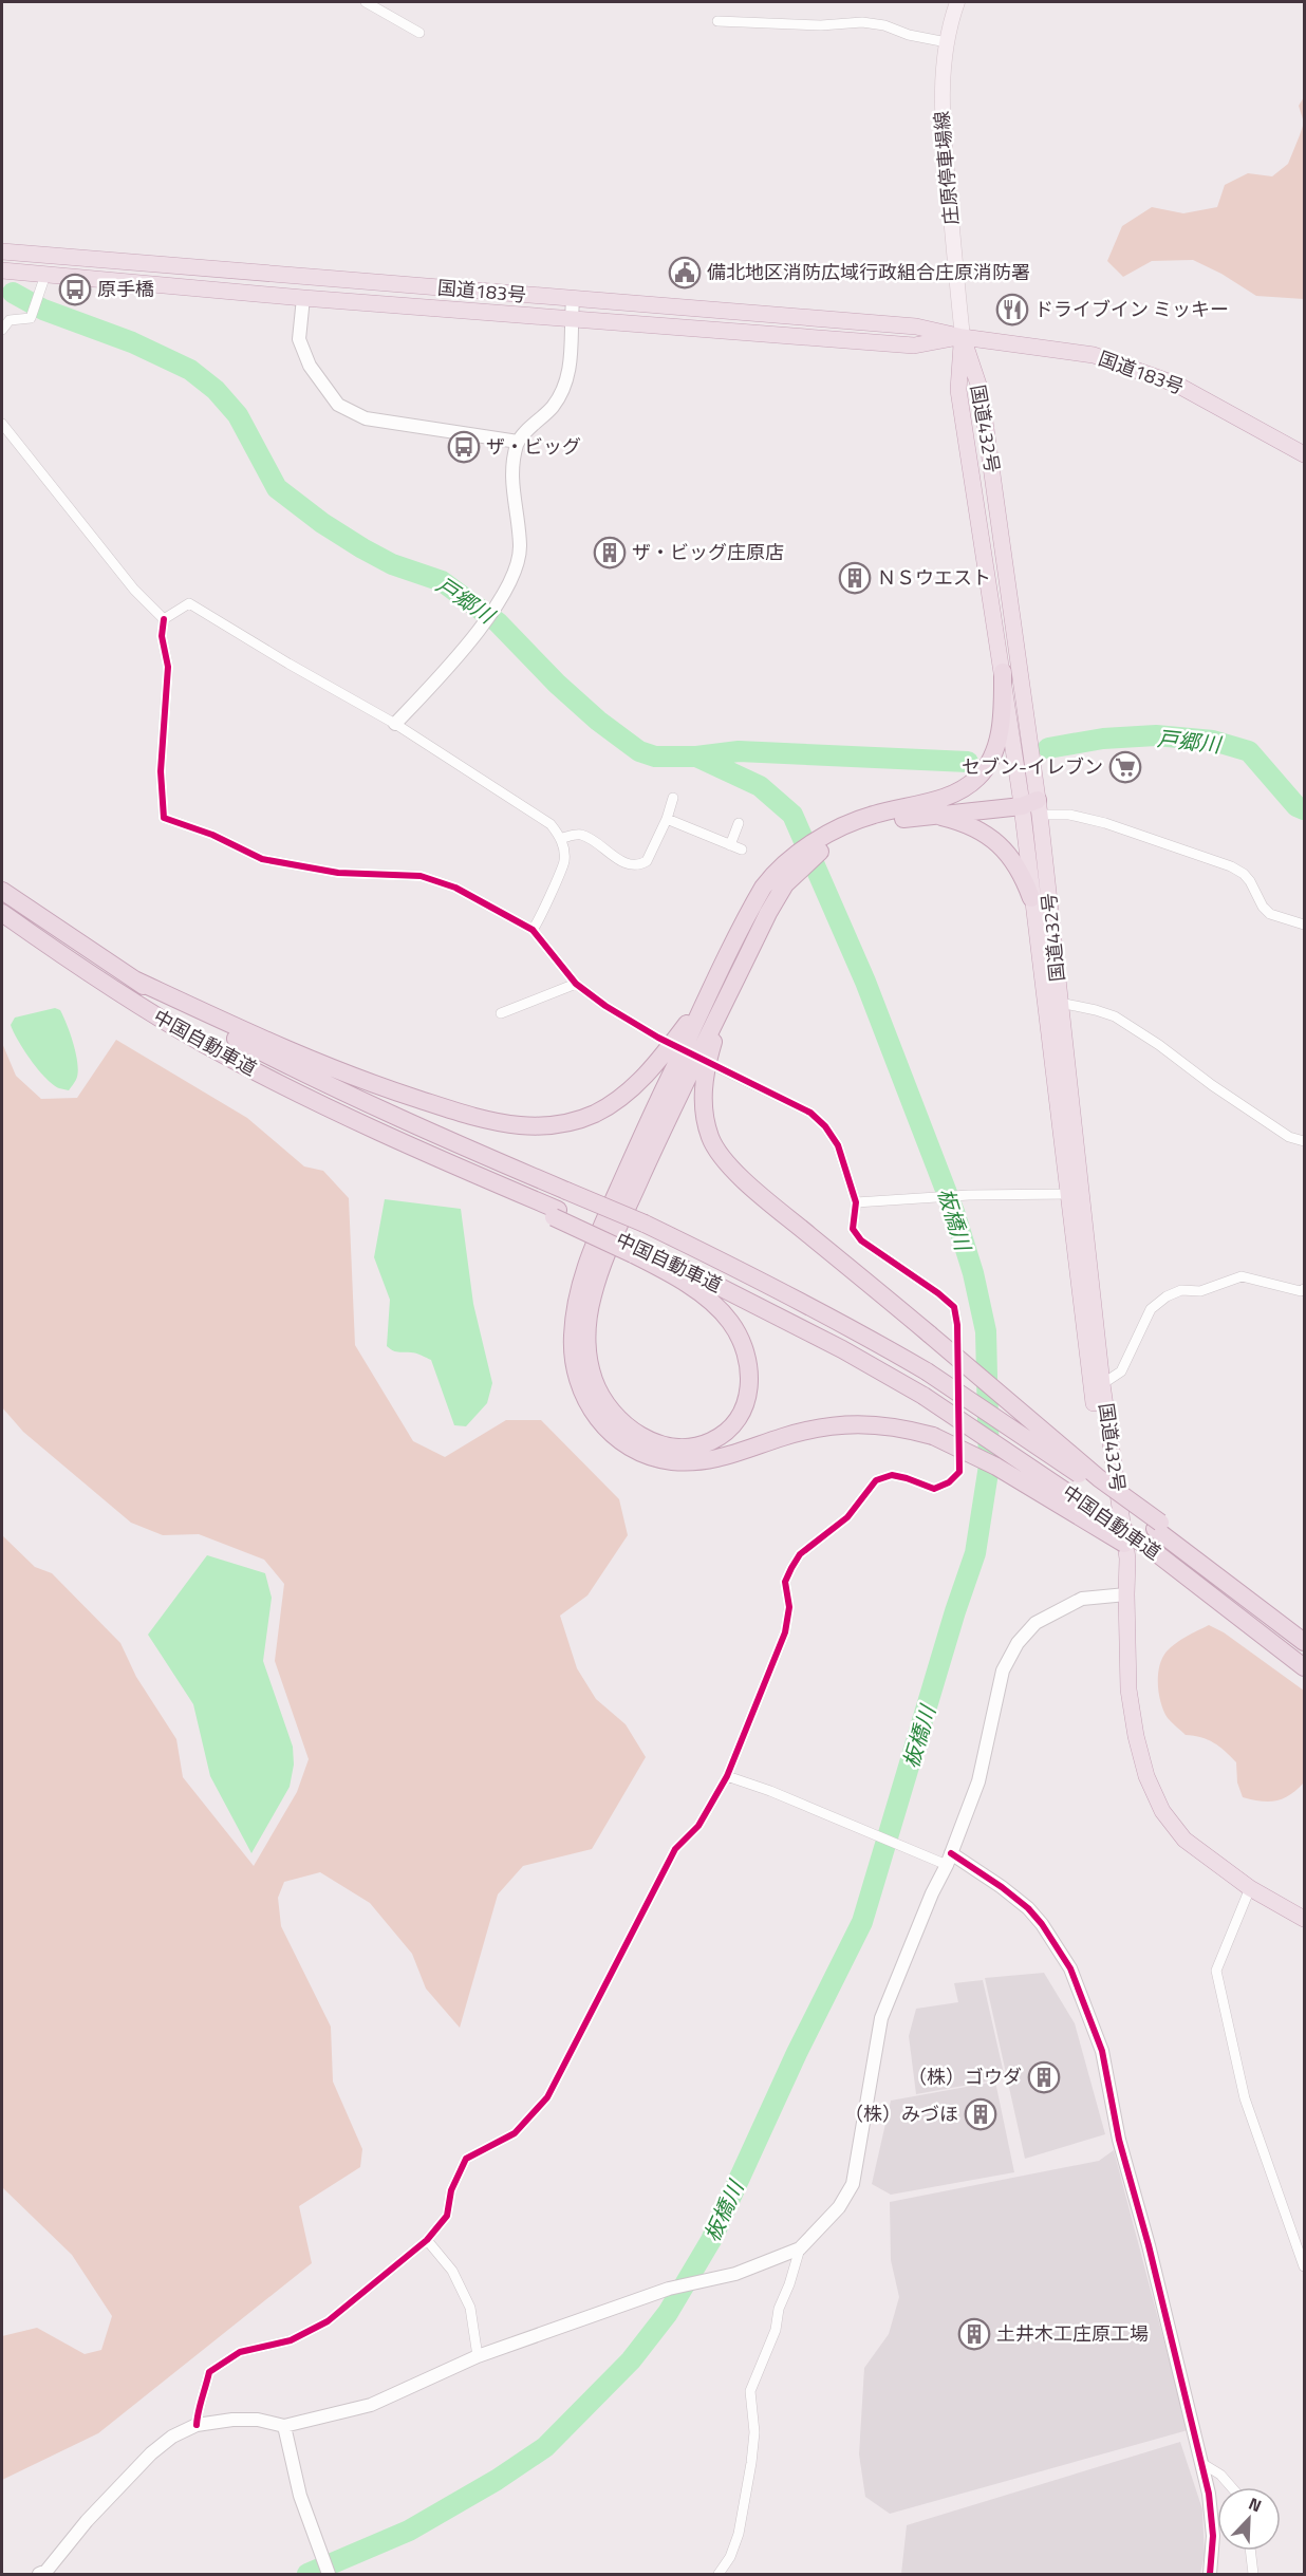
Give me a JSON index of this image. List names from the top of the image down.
{
  "streets": {
    "highway": ["国道183号", "国道432号", "中国自動車道"],
    "main road": ["庄原停車場線"]
  },
  "crossings": [
    ["庄原停車場線", "国道183号"],
    ["庄原停車場線", "国道432号"],
    ["国道183号", "国道432号"]
  ],
  "water": ["戸郷川", "板橋川"],
  "places": {
    "public building": ["備北地区消防広域行政組合庄原消防署"],
    "bus stop": ["原手橋", "ザ・ビッグ"],
    "restaurant": ["ドライブイン ミッキー"],
    "building": [
      "ザ・ビッグ庄原店",
      "ＮＳウエスト",
      "（株）ゴウダ",
      "（株）みづほ",
      "土井木工庄原工場"
    ],
    "supermarket": ["セブン-イレブン"]
  },
  "north": "top right"
}
